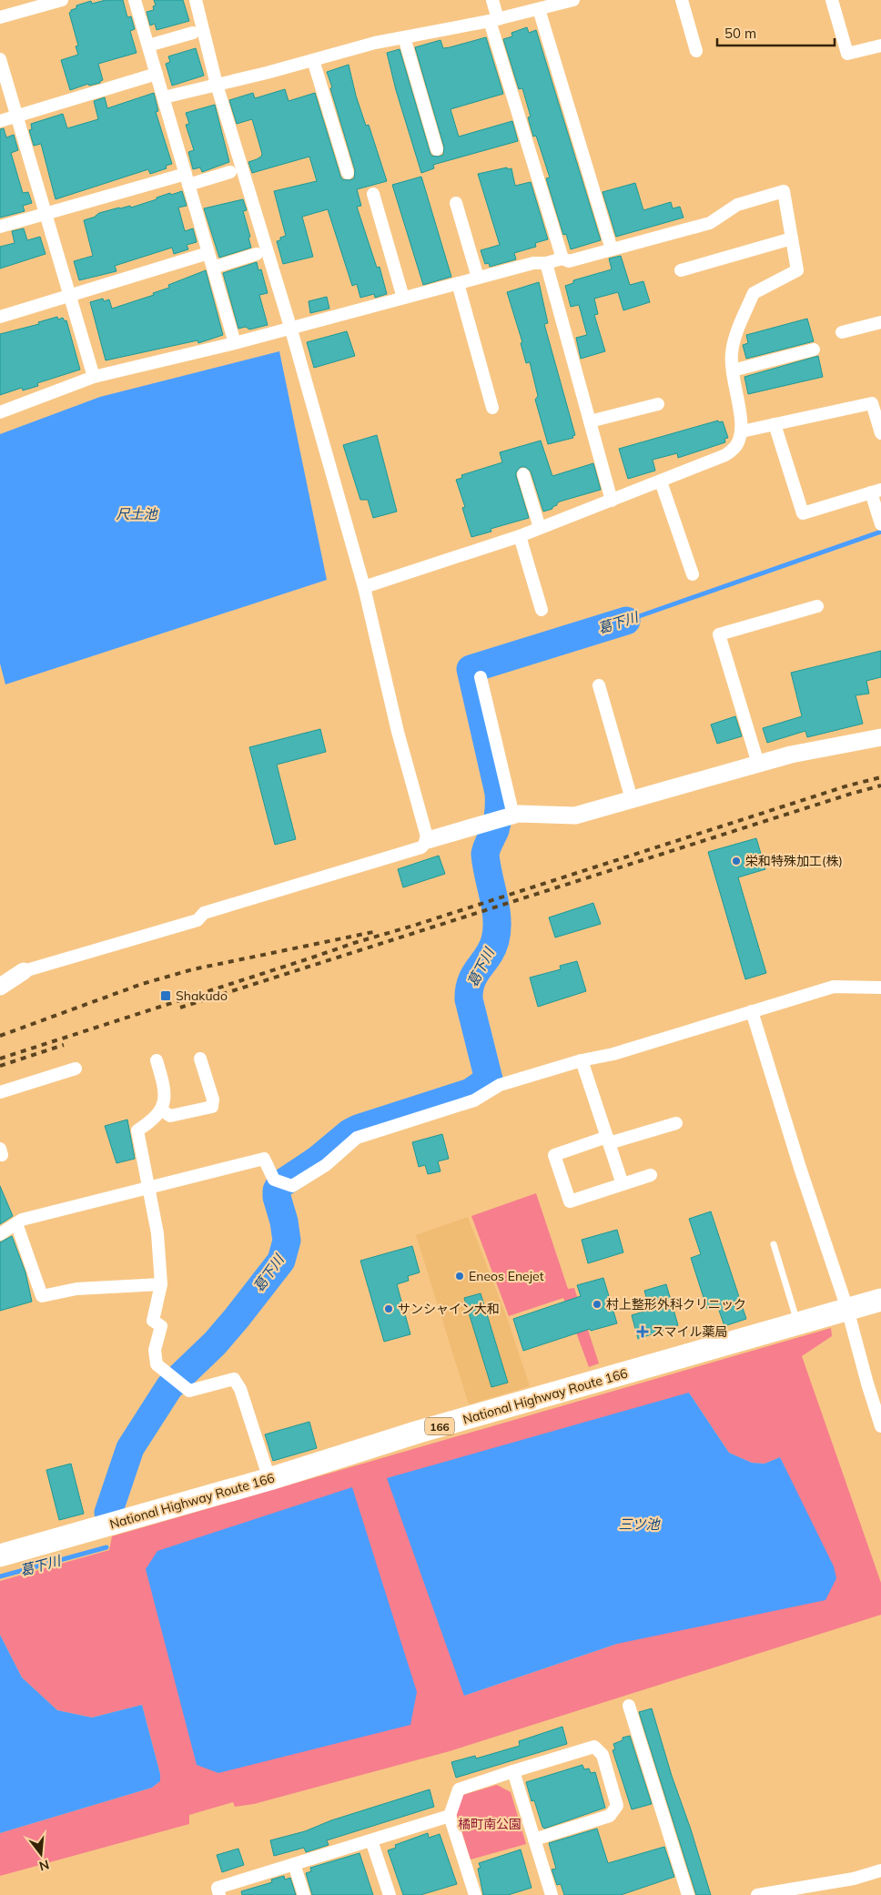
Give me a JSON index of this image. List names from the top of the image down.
{
  "streets": {
    "highway": ["National Highway Route 166", "166"]
  },
  "water": ["尺土池", "葛下川", "三ツ池"],
  "parks": ["橘町南公園"],
  "places": {
    "other": [
      "栄和特殊加工(株)",
      "Eneos Enejet",
      "村上整形外科クリニック",
      "サンシャイン大和"
    ],
    "transit": ["Shakudo"],
    "health": ["スマイル薬局"]
  },
  "scale_bar": "50 m",
  "north": "bottom"
}
